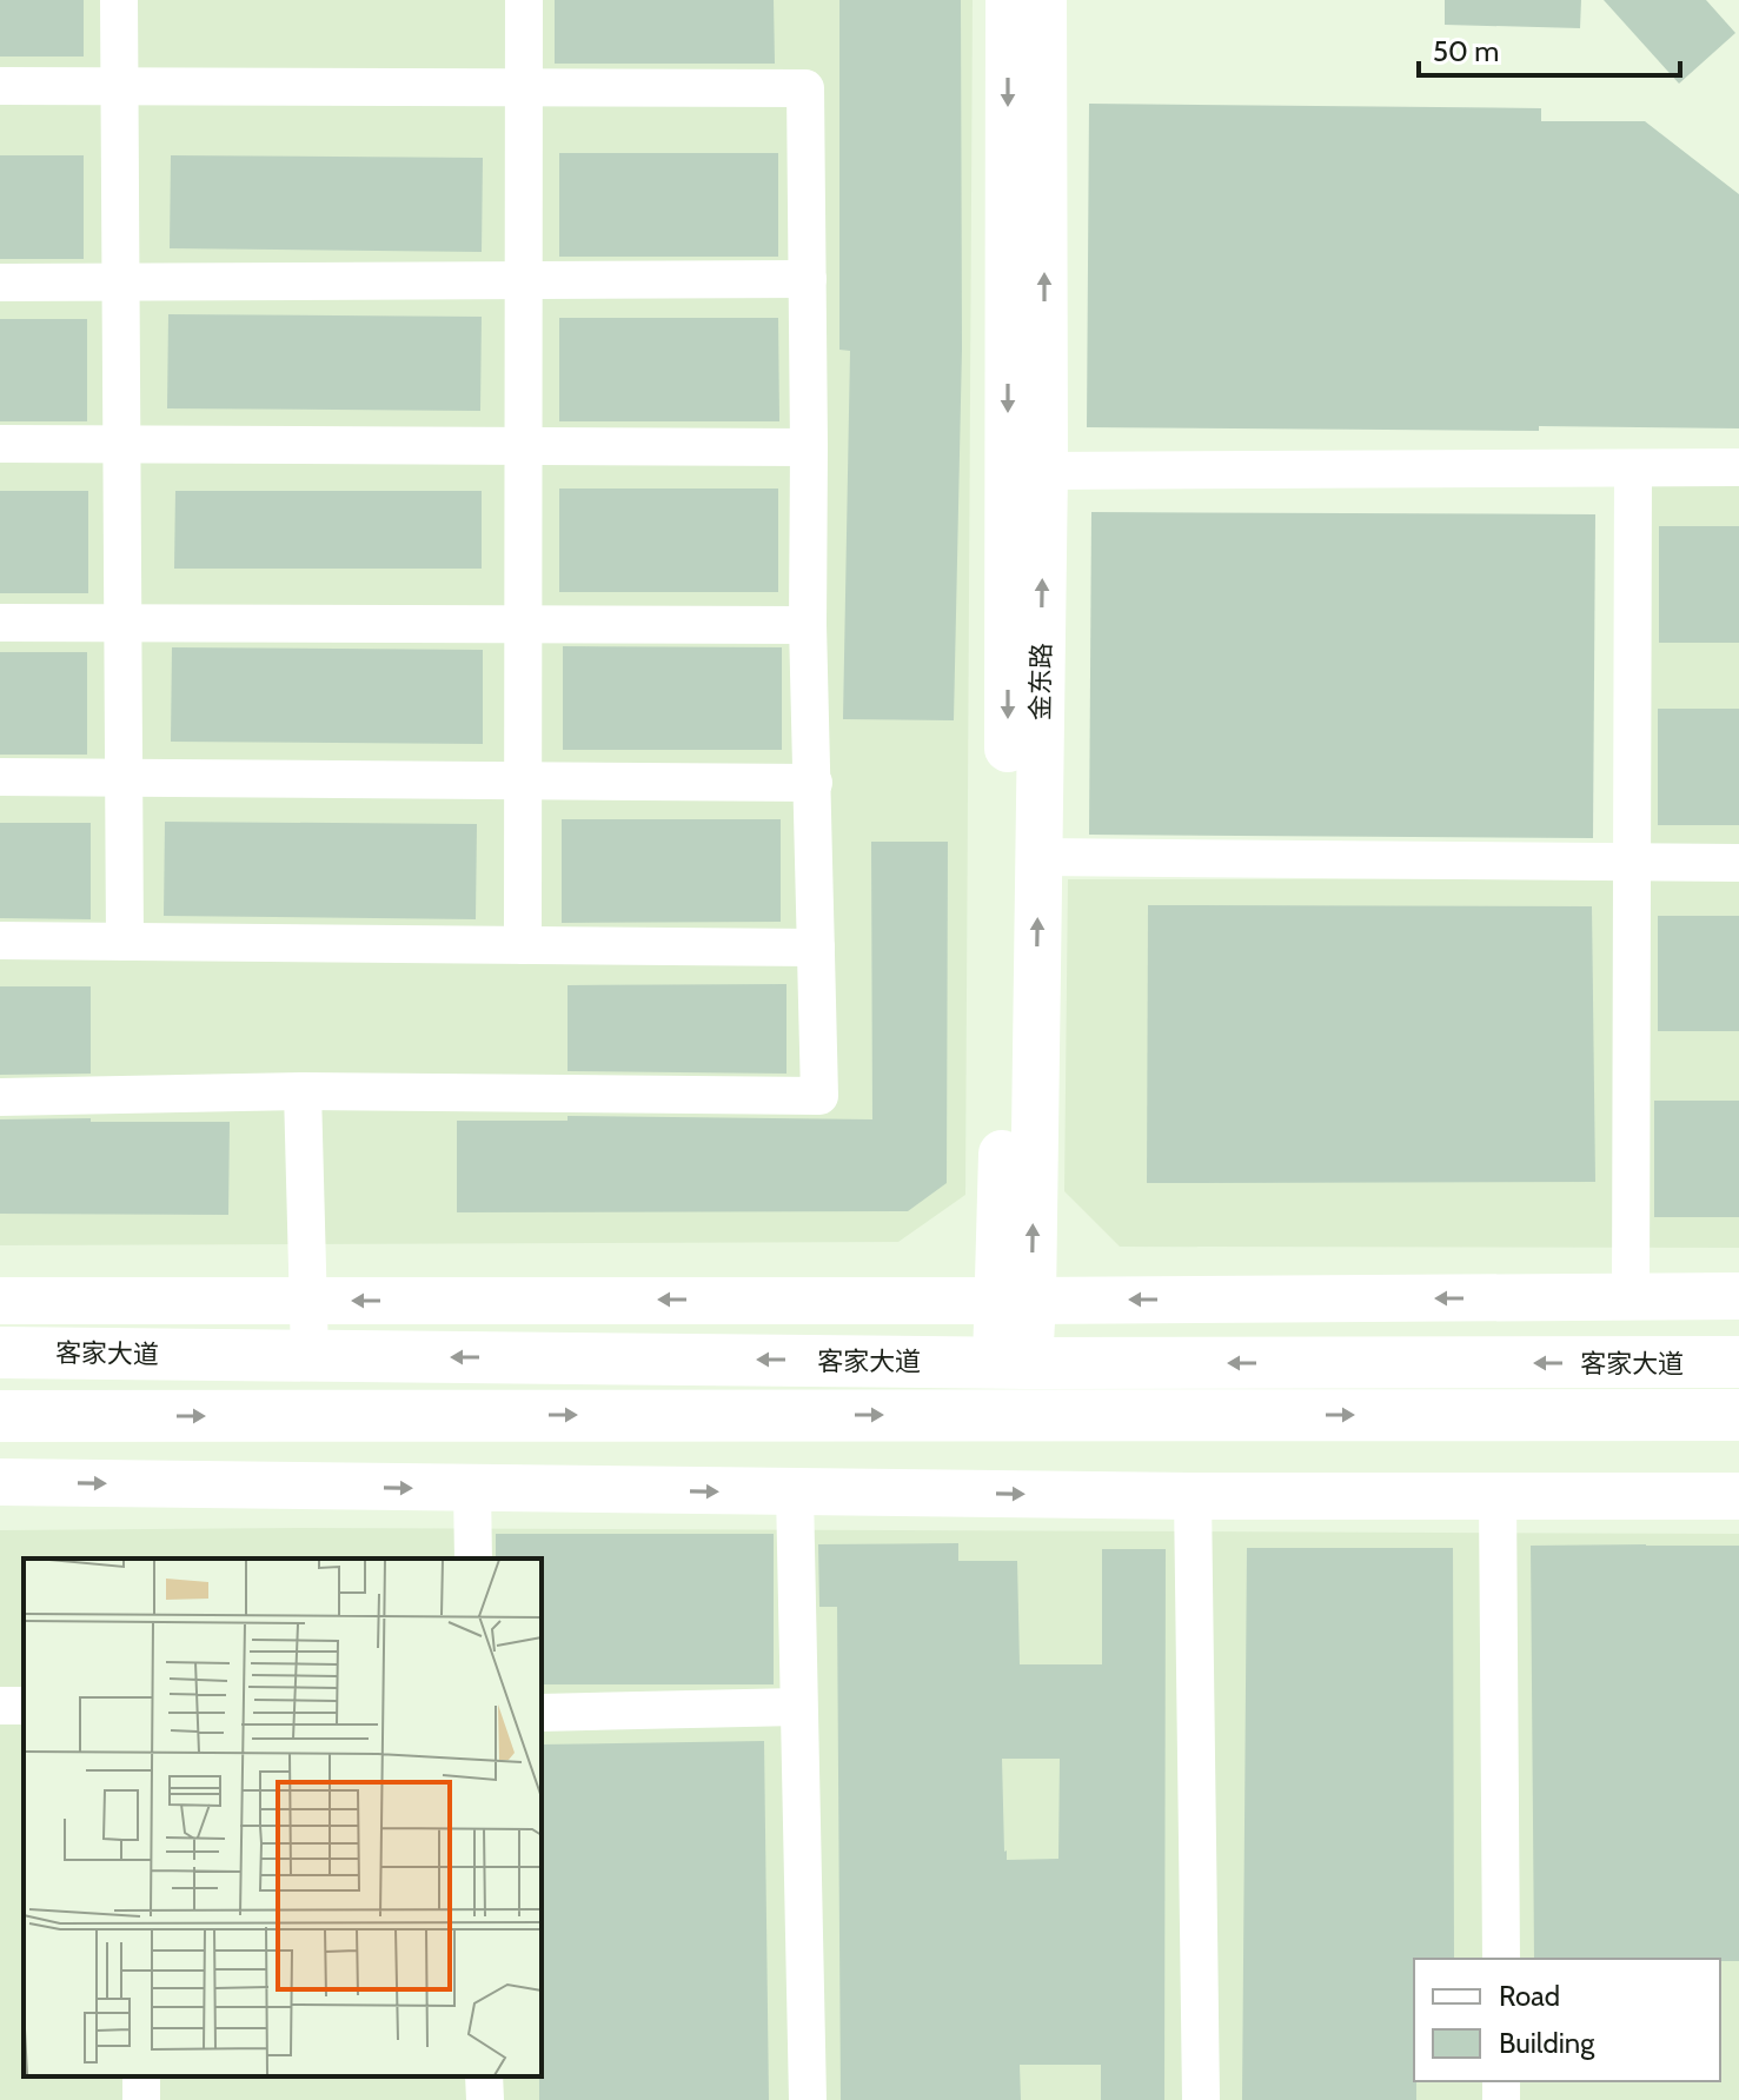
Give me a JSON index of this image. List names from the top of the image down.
{
  "streets": {
    "main road": ["客家大道"],
    "street": ["金东路"]
  },
  "crossings": [
    ["金东路", "客家大道"]
  ],
  "legend": ["Road", "Building"],
  "scale_bar": "50 m"
}
